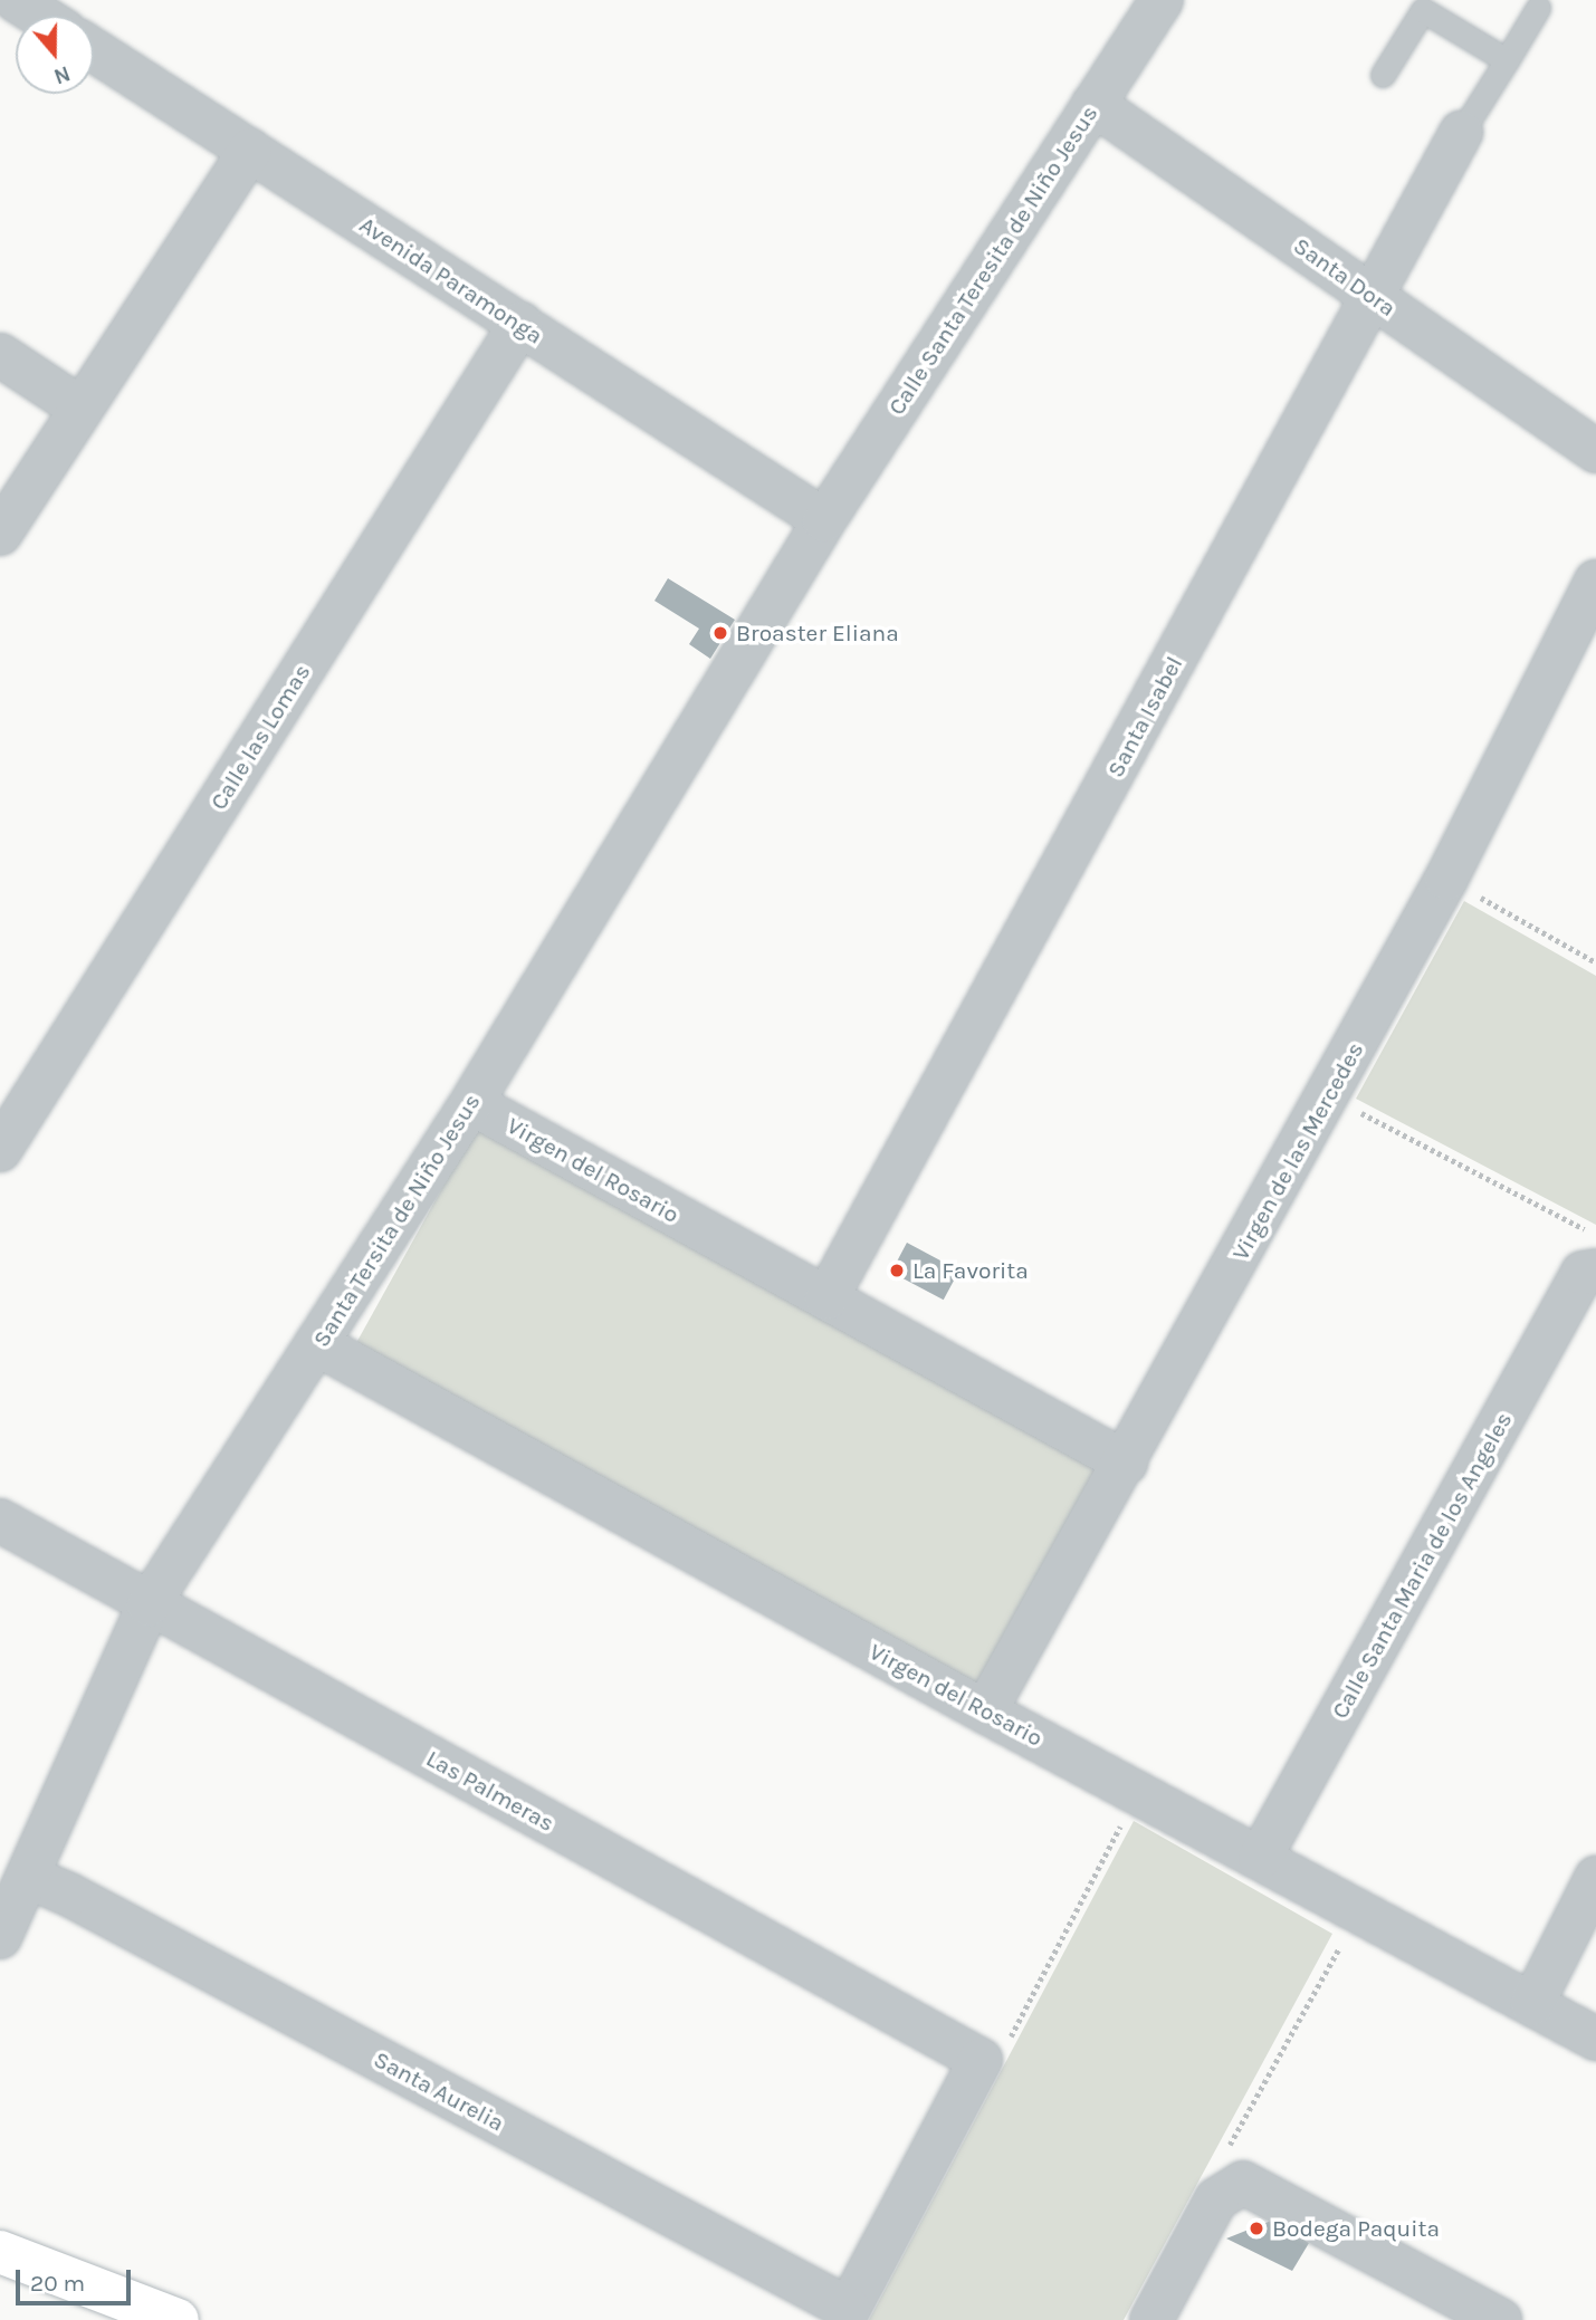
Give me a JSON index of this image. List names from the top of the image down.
{
  "streets": {
    "street": [
      "Calle Santa Teresita de Niño Jesus",
      "Santa Dora",
      "Avenida Paramonga",
      "Santa Isabel",
      "Calle las Lomas",
      "Virgen de las Mercedes",
      "Virgen del Rosario",
      "Santa Tersita de Niño Jesus",
      "Calle Santa Maria de los Angeles",
      "Las Palmeras",
      "Santa Aurelia"
    ]
  },
  "crossings": [
    ["Calle Santa Teresita de Niño Jesus", "Santa Dora"],
    ["Calle Santa Teresita de Niño Jesus", "Avenida Paramonga"],
    ["Calle Santa Teresita de Niño Jesus", "Santa Tersita de Niño Jesus"],
    ["Santa Dora", "Santa Isabel"],
    ["Avenida Paramonga", "Calle las Lomas"],
    ["Avenida Paramonga", "Santa Tersita de Niño Jesus"],
    ["Santa Isabel", "Virgen del Rosario"],
    ["Virgen de las Mercedes", "Virgen del Rosario"],
    ["Virgen del Rosario", "Santa Tersita de Niño Jesus"],
    ["Virgen del Rosario", "Calle Santa Maria de los Angeles"],
    ["Santa Tersita de Niño Jesus", "Las Palmeras"],
    ["Santa Tersita de Niño Jesus", "Santa Aurelia"],
    ["Las Palmeras", "Santa Aurelia"]
  ],
  "places": ["Broaster Eliana", "La Favorita", "Bodega Paquita"],
  "scale_bar": "20 m",
  "north": "bottom"
}
